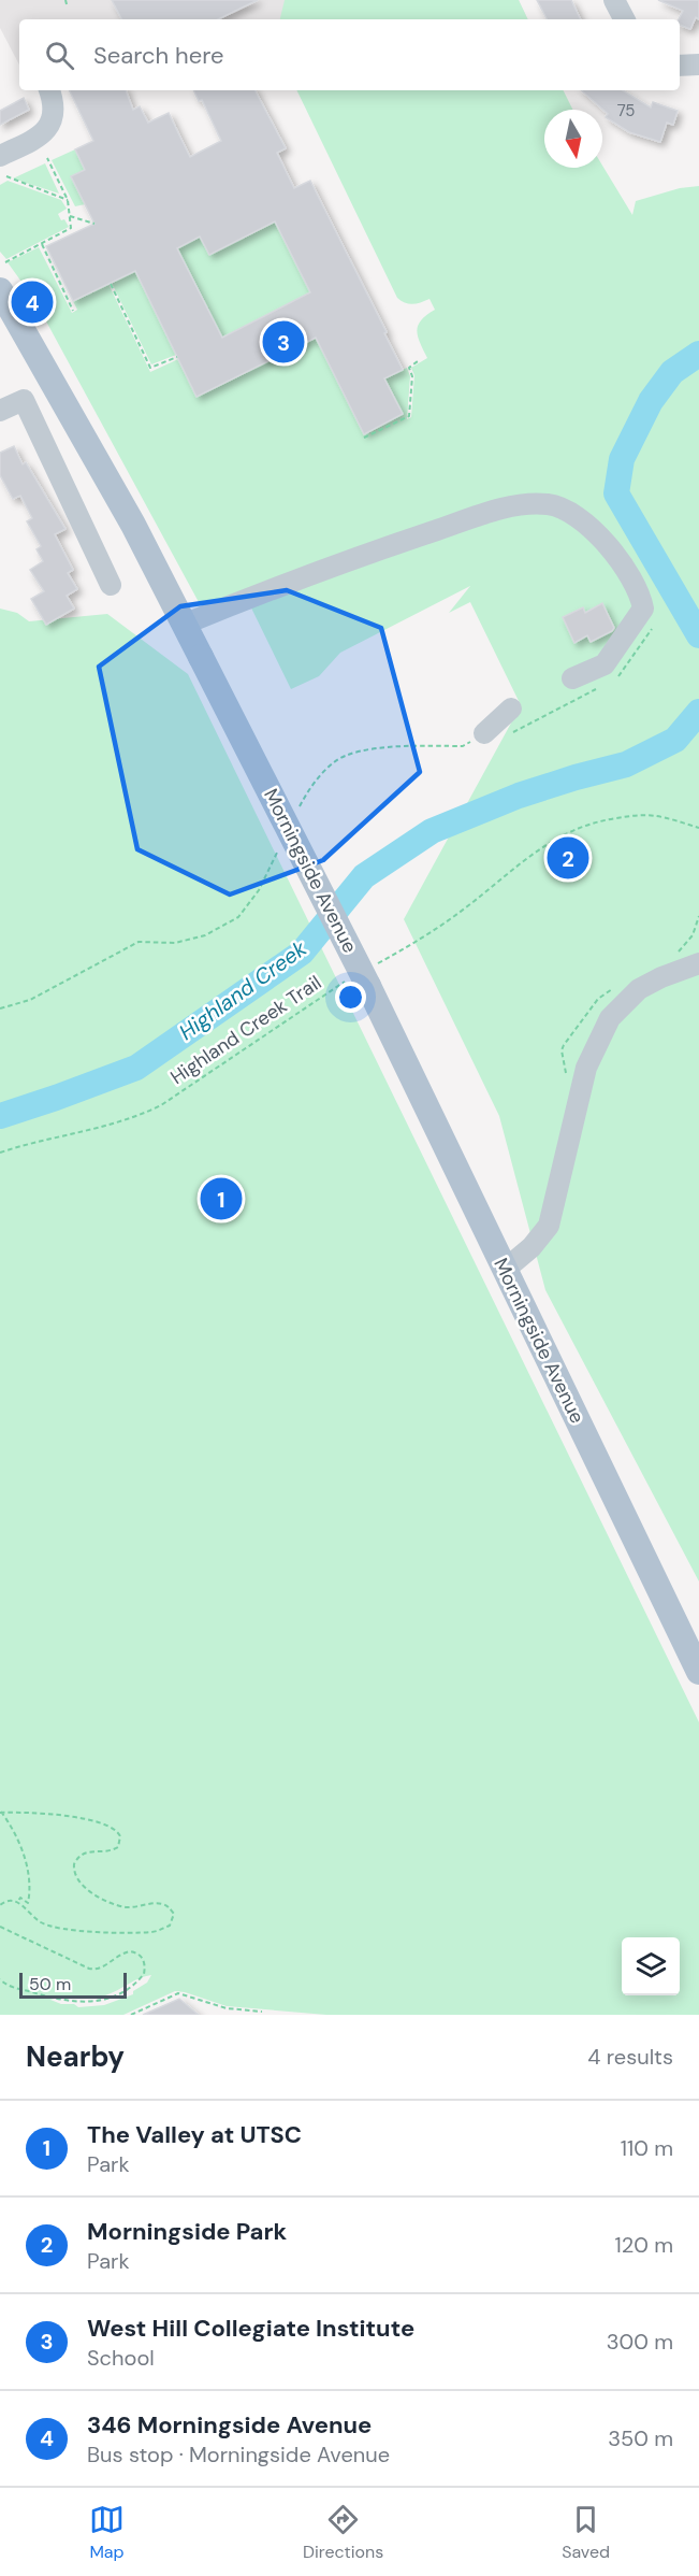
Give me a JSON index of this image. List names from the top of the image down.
{
  "streets": {
    "main road": ["Morningside Avenue"],
    "path": ["Highland Creek Trail"]
  },
  "crossings": [
    ["Morningside Avenue", "Highland Creek Trail"]
  ],
  "water": ["Highland Creek"],
  "house_numbers": ["75"],
  "scale_bar": "50 m",
  "north": "bottom",
  "page": {
    "search": "Search here",
    "pins": [
      "4",
      "3",
      "2",
      "1"
    ],
    "scale": "50 m",
    "heading": ["Nearby", "4 results"],
    "list": [
      {
        "mark": "1",
        "name": "The Valley at UTSC",
        "note": "Park",
        "value": "110 m"
      },
      {
        "mark": "2",
        "name": "Morningside Park",
        "note": "Park",
        "value": "120 m"
      },
      {
        "mark": "3",
        "name": "West Hill Collegiate Institute",
        "note": "School",
        "value": "300 m"
      },
      {
        "mark": "4",
        "name": "346 Morningside Avenue",
        "note": "Bus stop · Morningside Avenue",
        "value": "350 m"
      }
    ],
    "nav": ["Map", "Directions", "Saved"]
  }
}
